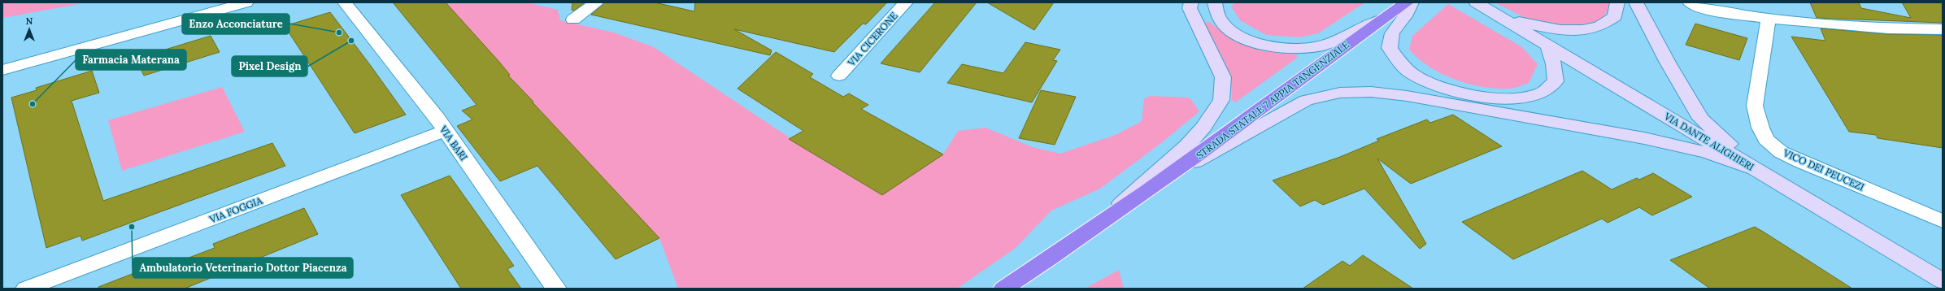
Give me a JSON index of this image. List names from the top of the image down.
{
  "streets": {
    "highway": ["STRADA STATALE 7 APPIA TANGENZIALE"],
    "main road": ["VIA DANTE ALIGHIERI"],
    "street": [
      "VIA CICERONE",
      "VIA BARI",
      "VICO DEI PEUCEZI",
      "VIA FOGGIA"
    ]
  },
  "crossings": [
    ["VIA BARI", "VIA FOGGIA"]
  ],
  "places": [
    "Enzo Acconciature",
    "Pixel Design",
    "Farmacia Materana",
    "Ambulatorio Veterinario Dottor Piacenza"
  ],
  "north": "top"
}
